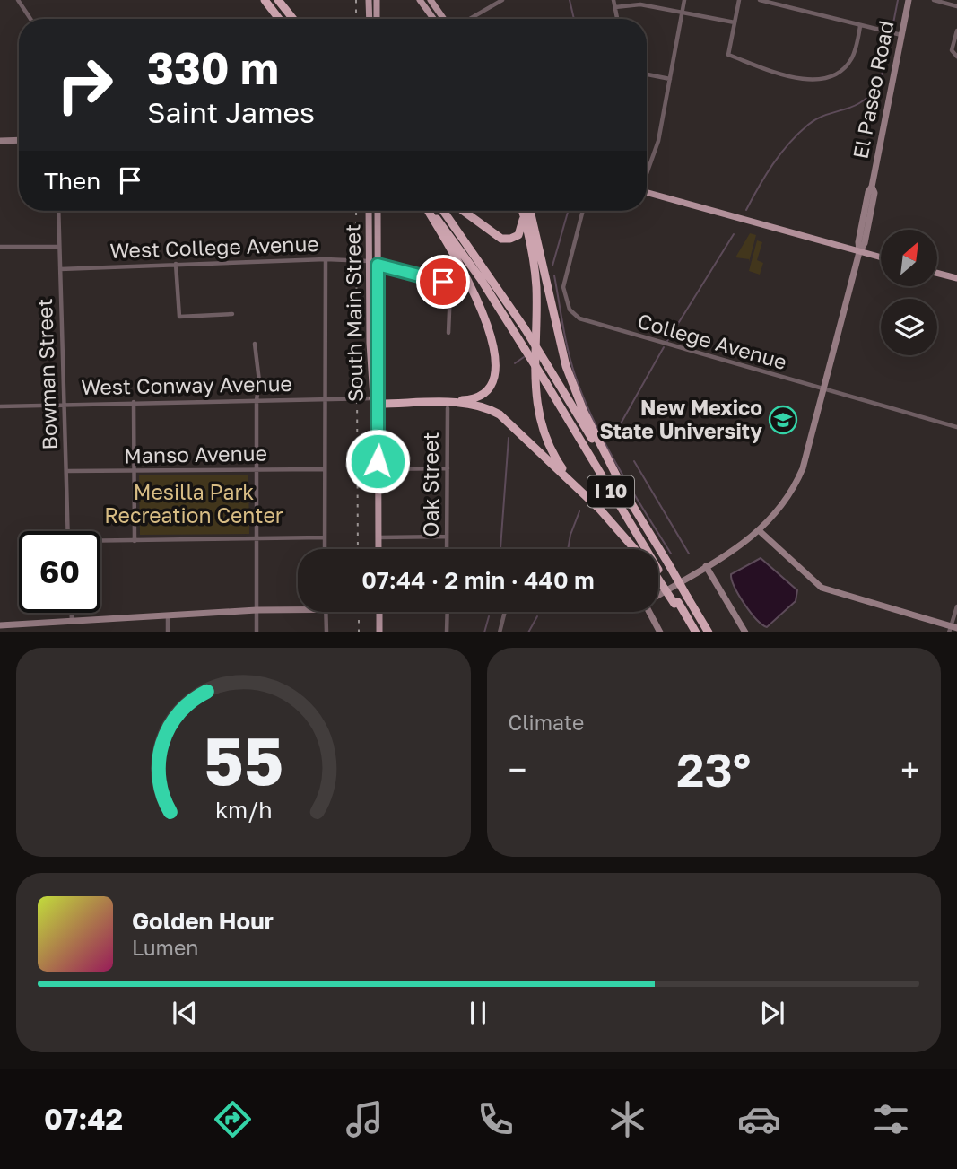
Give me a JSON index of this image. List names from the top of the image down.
{
  "streets": {
    "highway": ["I 10"],
    "main road": ["South Main Street"],
    "street": [
      "El Paseo Road",
      "West College Avenue",
      "College Avenue",
      "Bowman Street",
      "West Conway Avenue",
      "Manso Avenue",
      "Oak Street"
    ]
  },
  "crossings": [
    ["El Paseo Road", "College Avenue"],
    ["West College Avenue", "South Main Street"],
    ["West College Avenue", "Bowman Street"],
    ["South Main Street", "West Conway Avenue"],
    ["Bowman Street", "West Conway Avenue"],
    ["Bowman Street", "Manso Avenue"]
  ],
  "parks": ["Mesilla Park Recreation Center"],
  "places": {
    "school or university": ["New Mexico State University"]
  },
  "north": "top right",
  "page": {
    "turn": ["330 m", "Saint James"],
    "then": "Then",
    "limit": "60",
    "trip": "07:44 · 2 min · 440 m",
    "tile": "Climate",
    "heat": ["−", "23°", "+"],
    "song": ["Golden Hour", "Lumen"],
    "tabs": "07:42",
    "gauge": ["55", "km/h"]
  }
}
